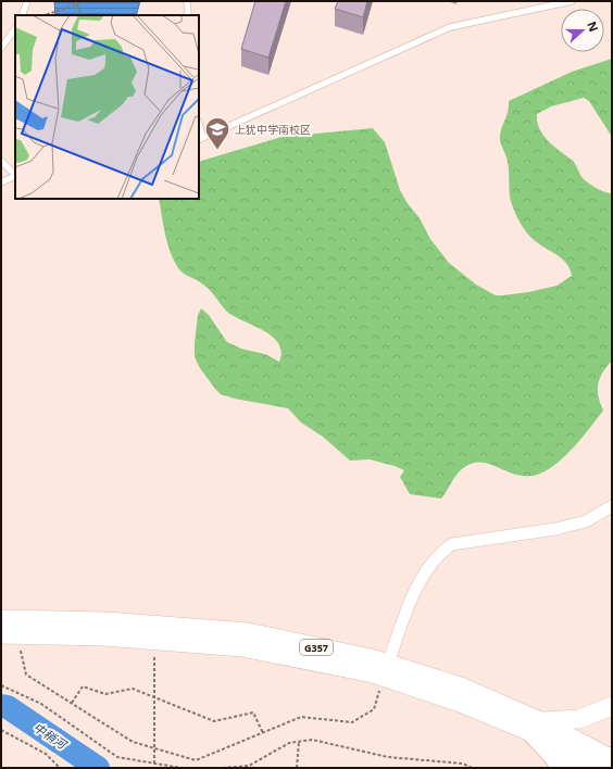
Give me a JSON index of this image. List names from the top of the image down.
{
  "streets": {
    "main road": ["G357"]
  },
  "water": ["中稍河"],
  "places": {
    "school or university": ["上犹中学南校区"]
  },
  "north": "right"
}
